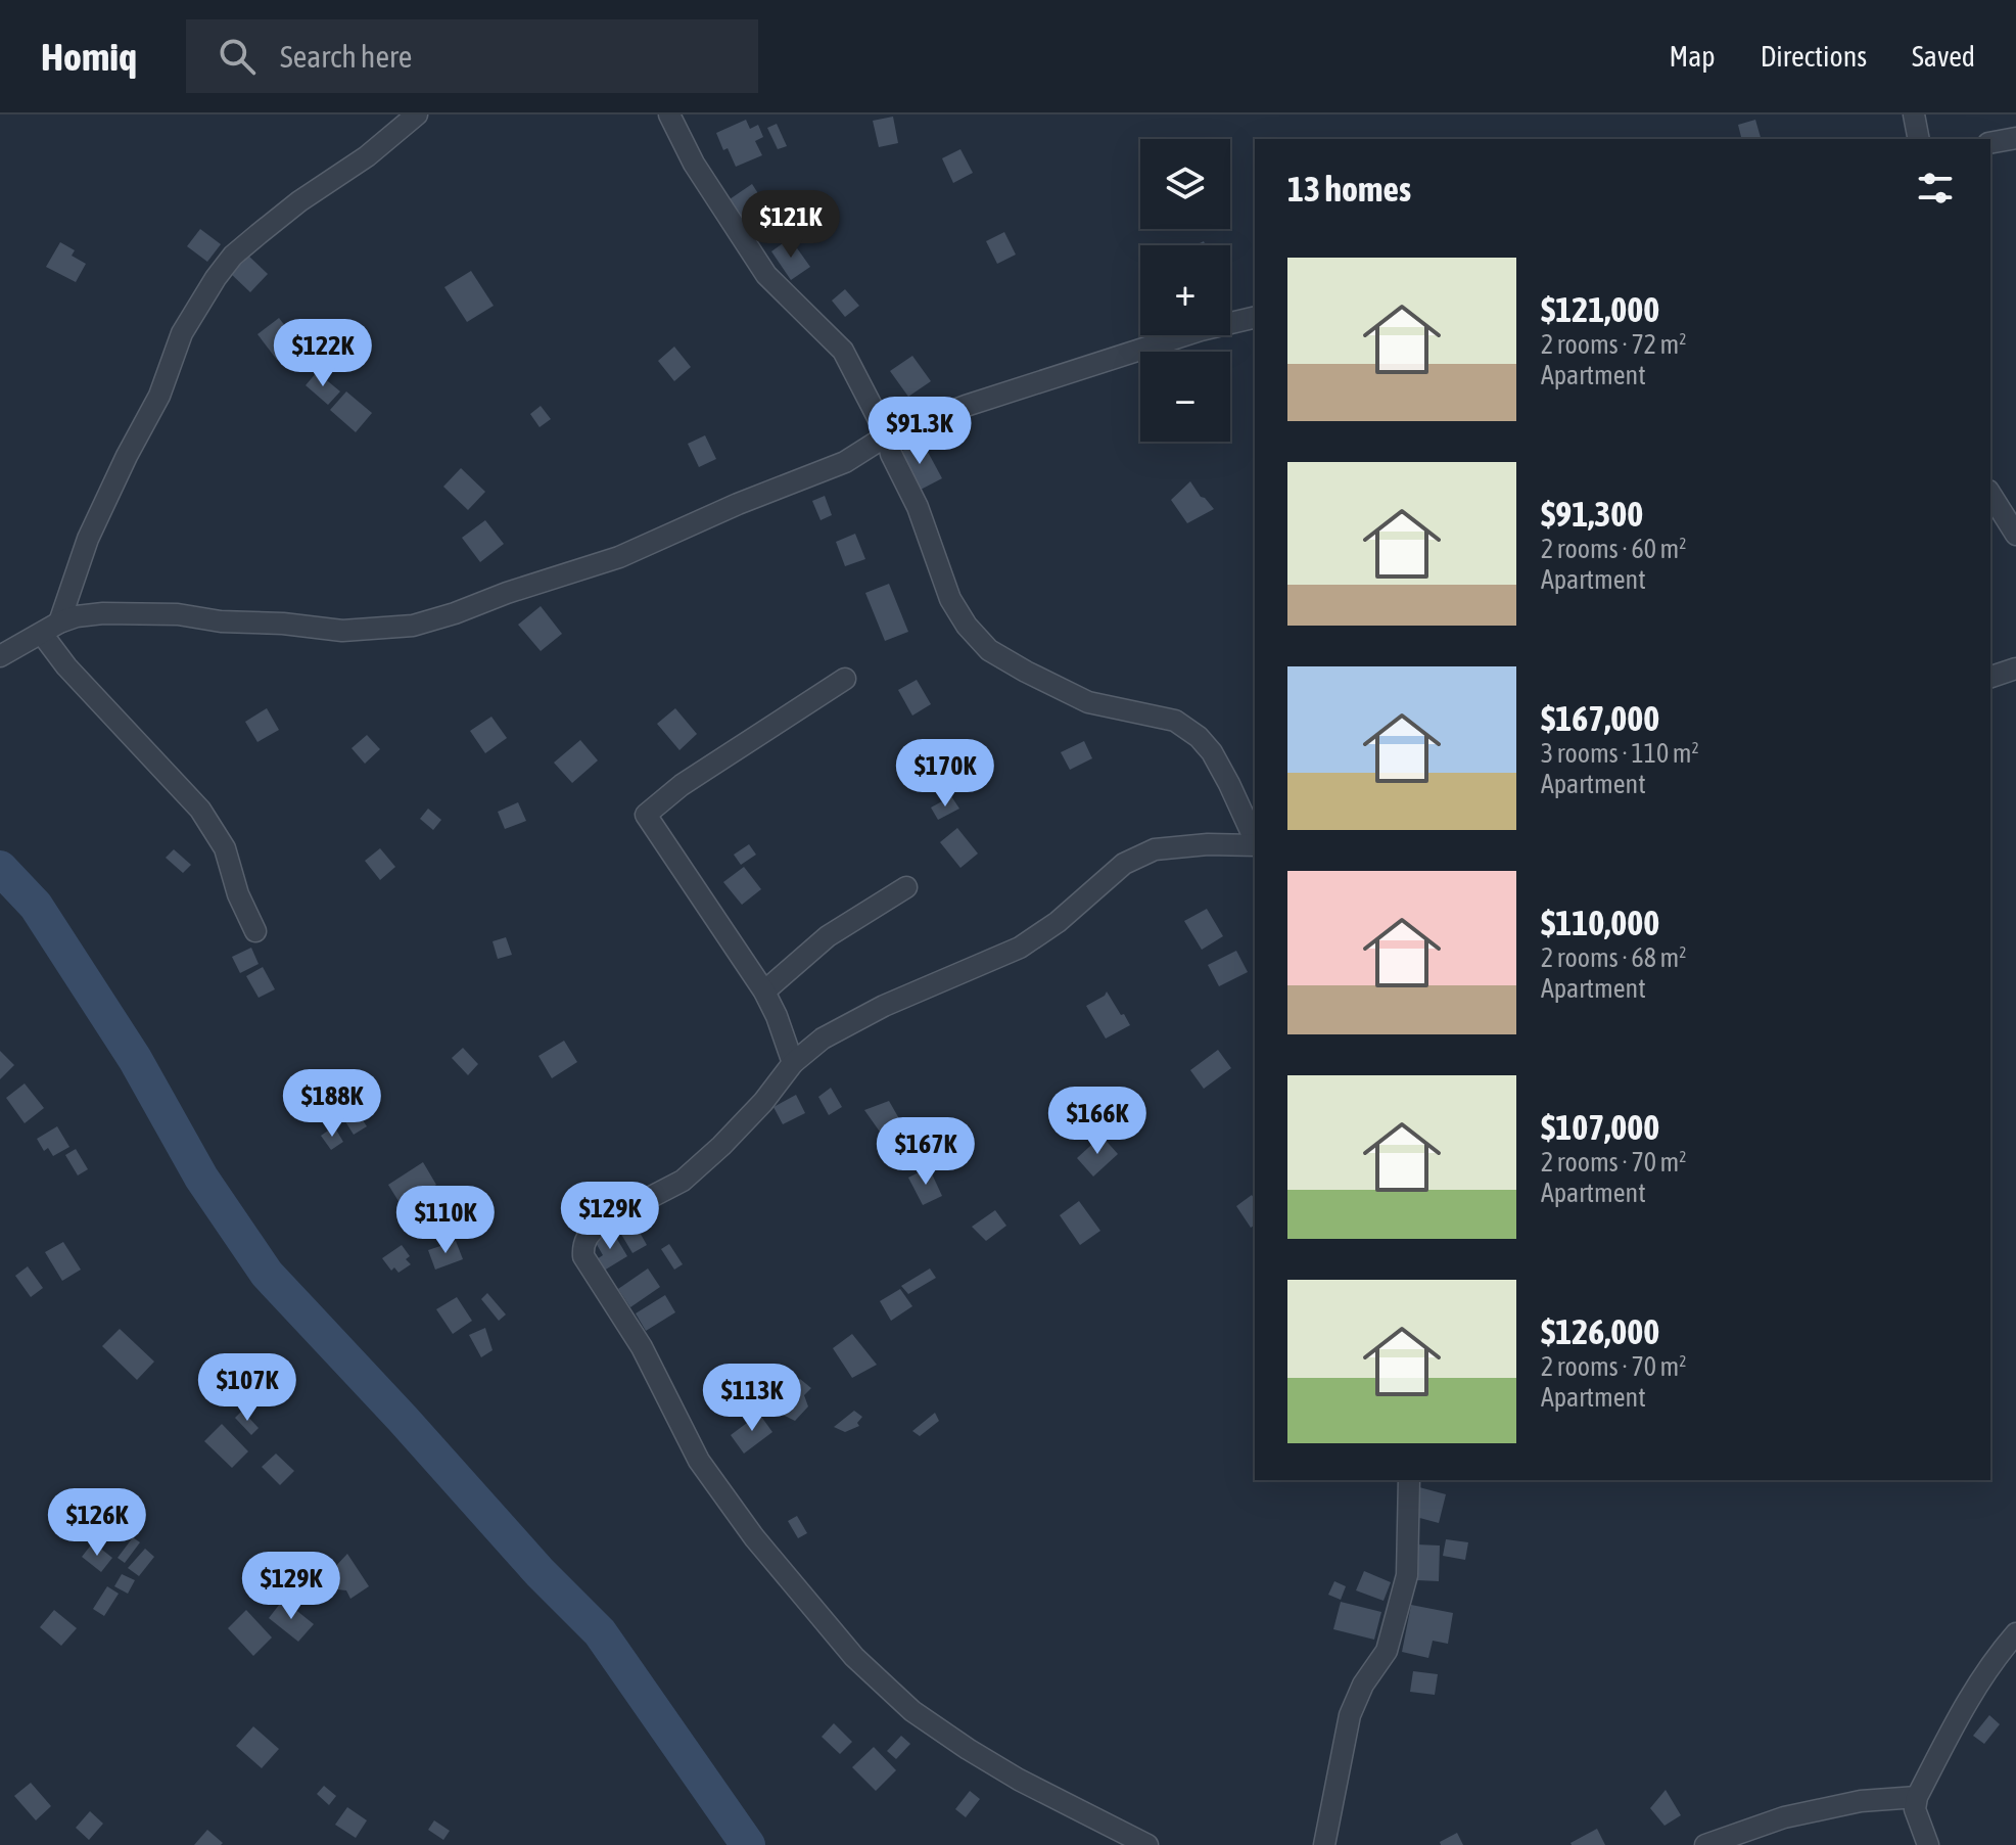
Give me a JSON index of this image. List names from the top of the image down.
{
  "page": {
    "header": "Homiq",
    "search": "Search here",
    "nav": ["Map", "Directions", "Saved"],
    "map_buttons": ["+", "−"],
    "heading": "13 homes",
    "price": [
      "$121K",
      "$122K",
      "$91.3K",
      "$170K",
      "$188K",
      "$166K",
      "$167K",
      "$129K",
      "$110K",
      "$107K",
      "$113K",
      "$126K",
      "$129K"
    ],
    "list": [
      {
        "name": "$121,000",
        "note": "2 rooms · 72 m² · Apartment"
      },
      {
        "name": "$91,300",
        "note": "2 rooms · 60 m² · Apartment"
      },
      {
        "name": "$167,000",
        "note": "3 rooms · 110 m² · Apartment"
      },
      {
        "name": "$110,000",
        "note": "2 rooms · 68 m² · Apartment"
      },
      {
        "name": "$107,000",
        "note": "2 rooms · 70 m² · Apartment"
      },
      {
        "name": "$126,000",
        "note": "2 rooms · 70 m² · Apartment"
      }
    ]
  }
}
